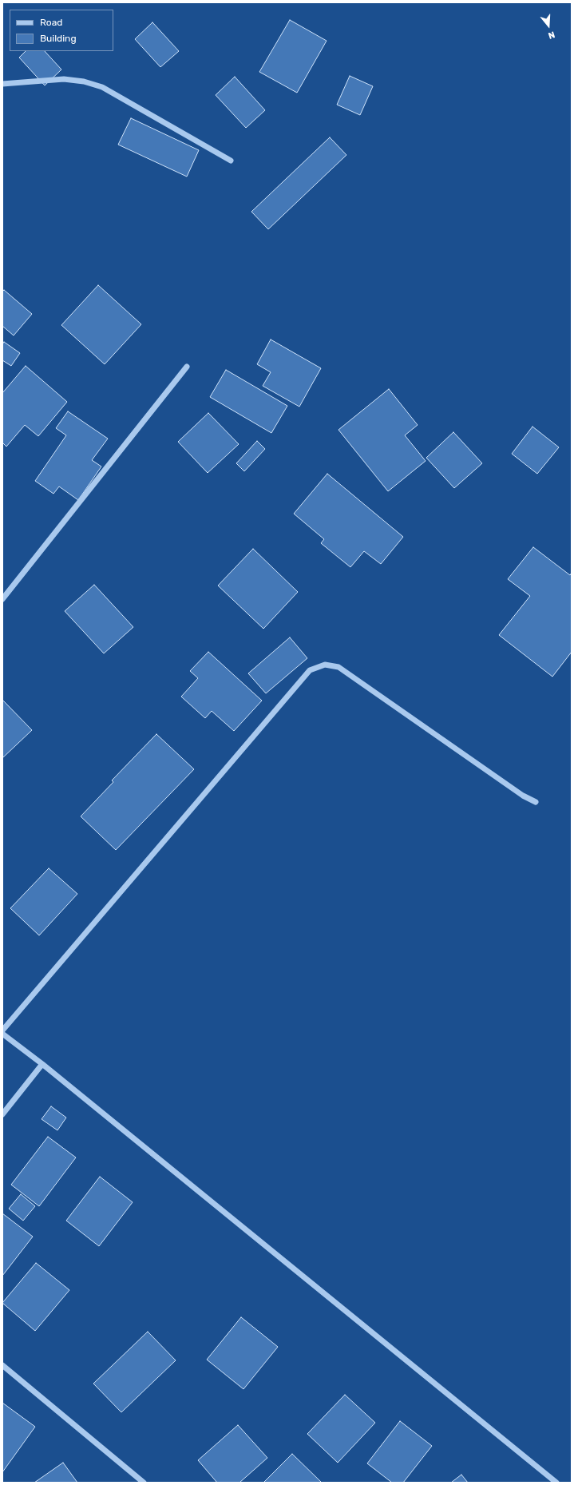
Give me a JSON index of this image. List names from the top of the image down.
{
  "legend": ["Road", "Building"],
  "north": "bottom"
}
